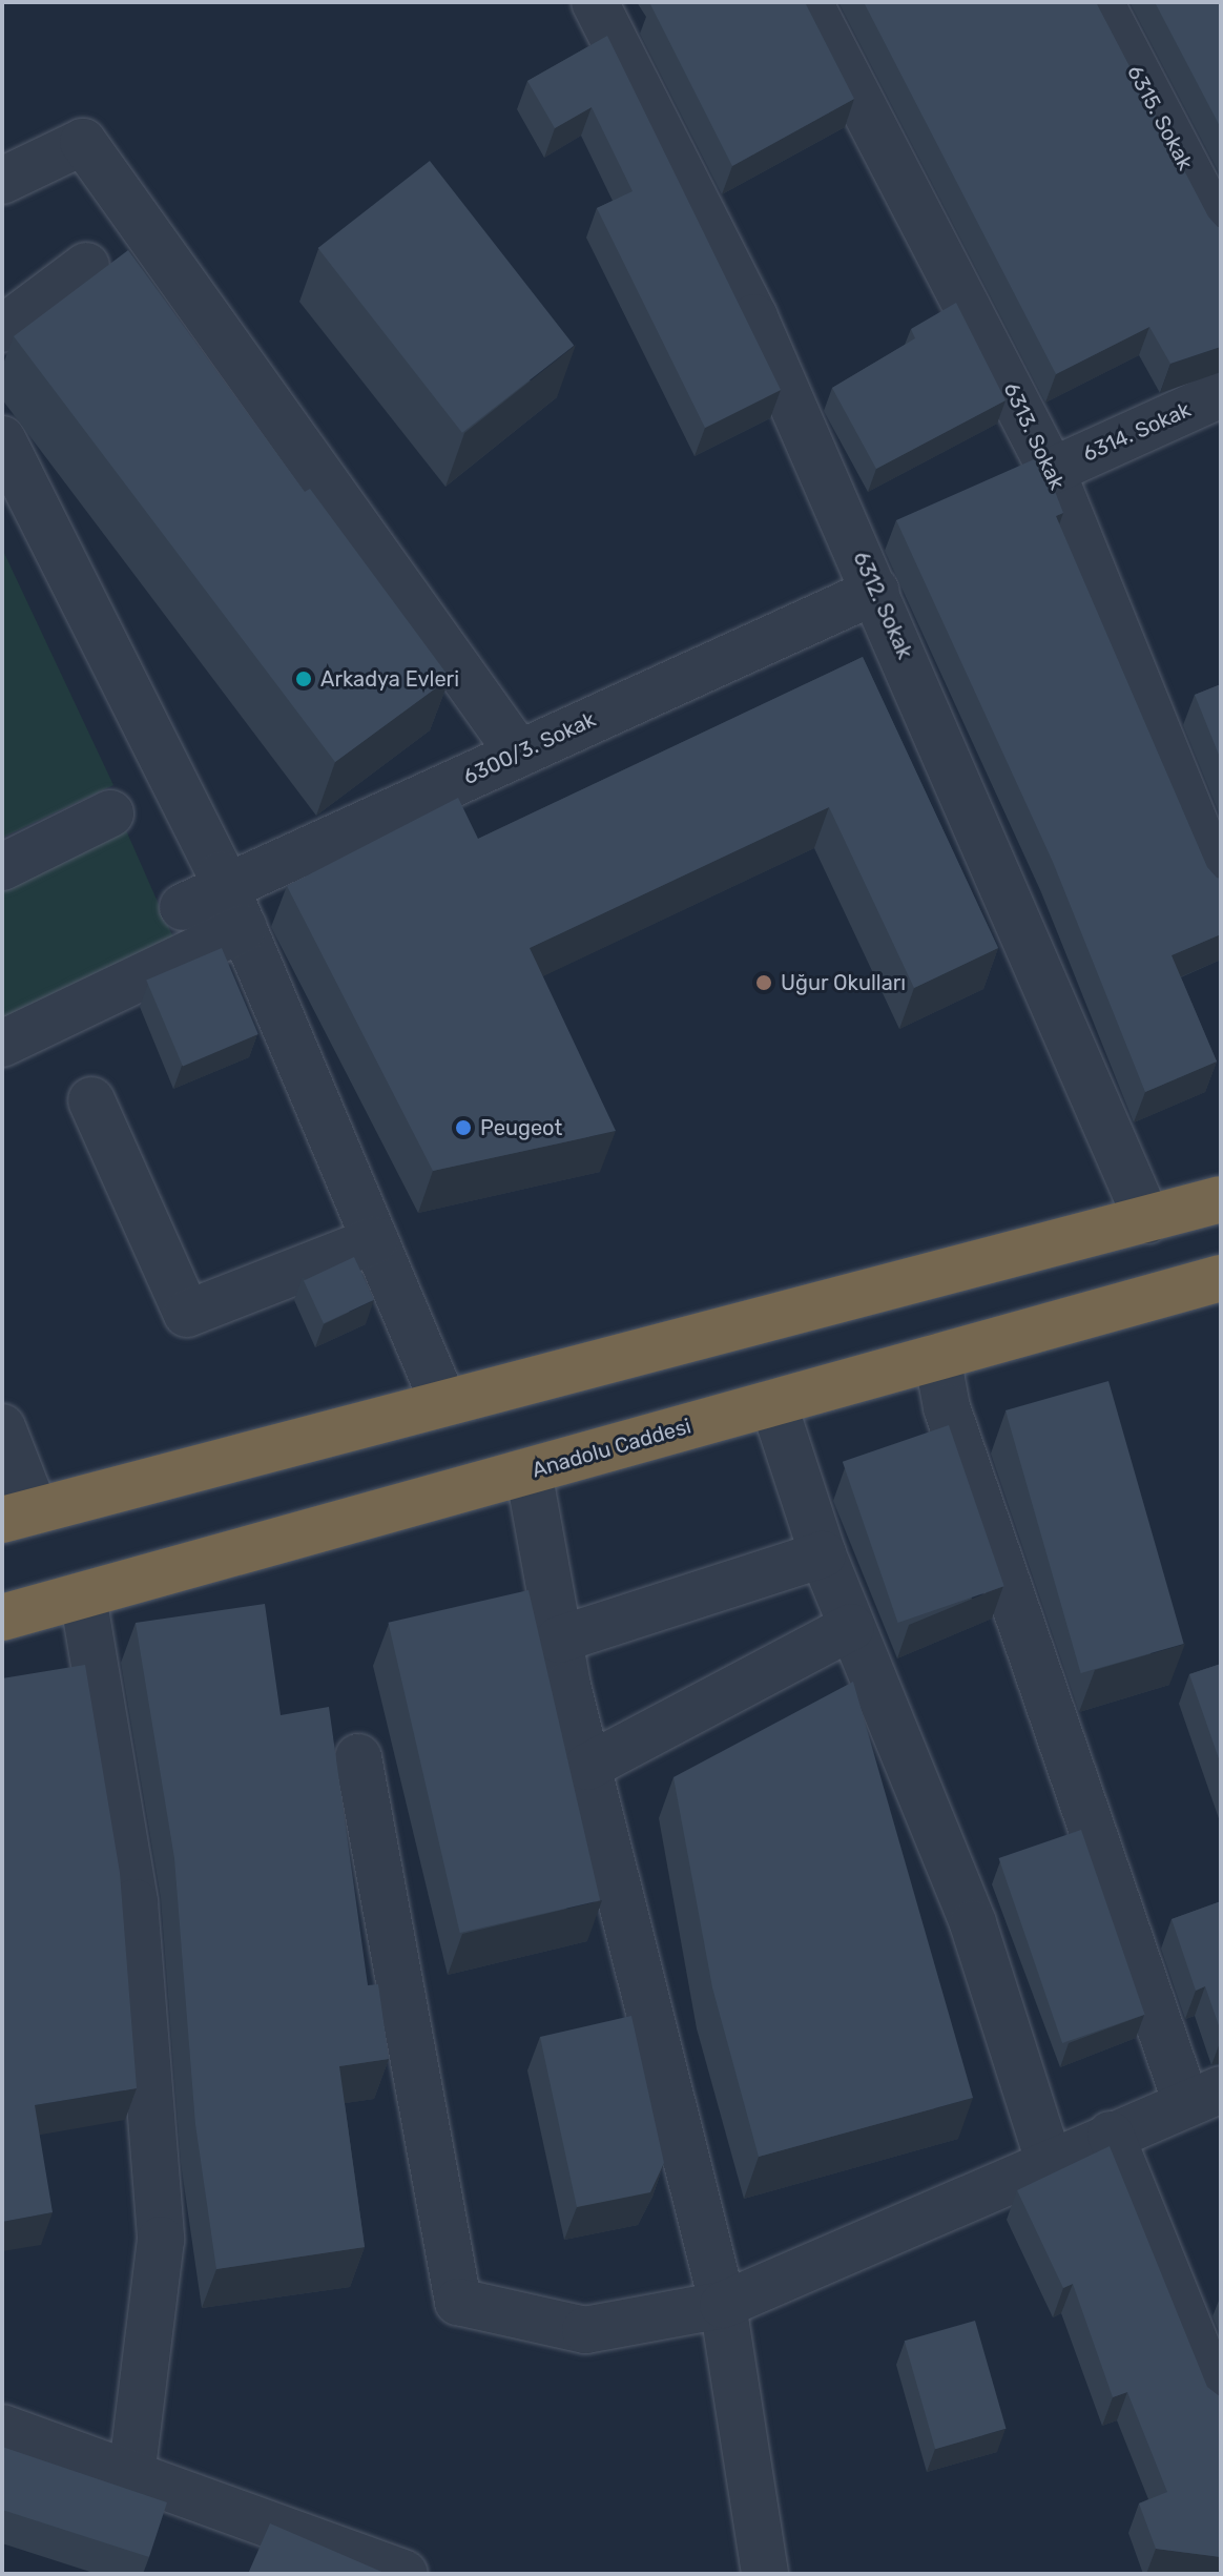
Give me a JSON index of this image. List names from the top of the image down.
{
  "streets": {
    "highway": ["Anadolu Caddesi"],
    "street": [
      "6315. Sokak",
      "6314. Sokak",
      "6313. Sokak",
      "6312. Sokak",
      "6300/3. Sokak"
    ]
  },
  "crossings": [
    ["6314. Sokak", "6313. Sokak"],
    ["6312. Sokak", "6300/3. Sokak"]
  ],
  "places": ["Arkadya Evleri", "Uğur Okulları", "Peugeot"]
}
